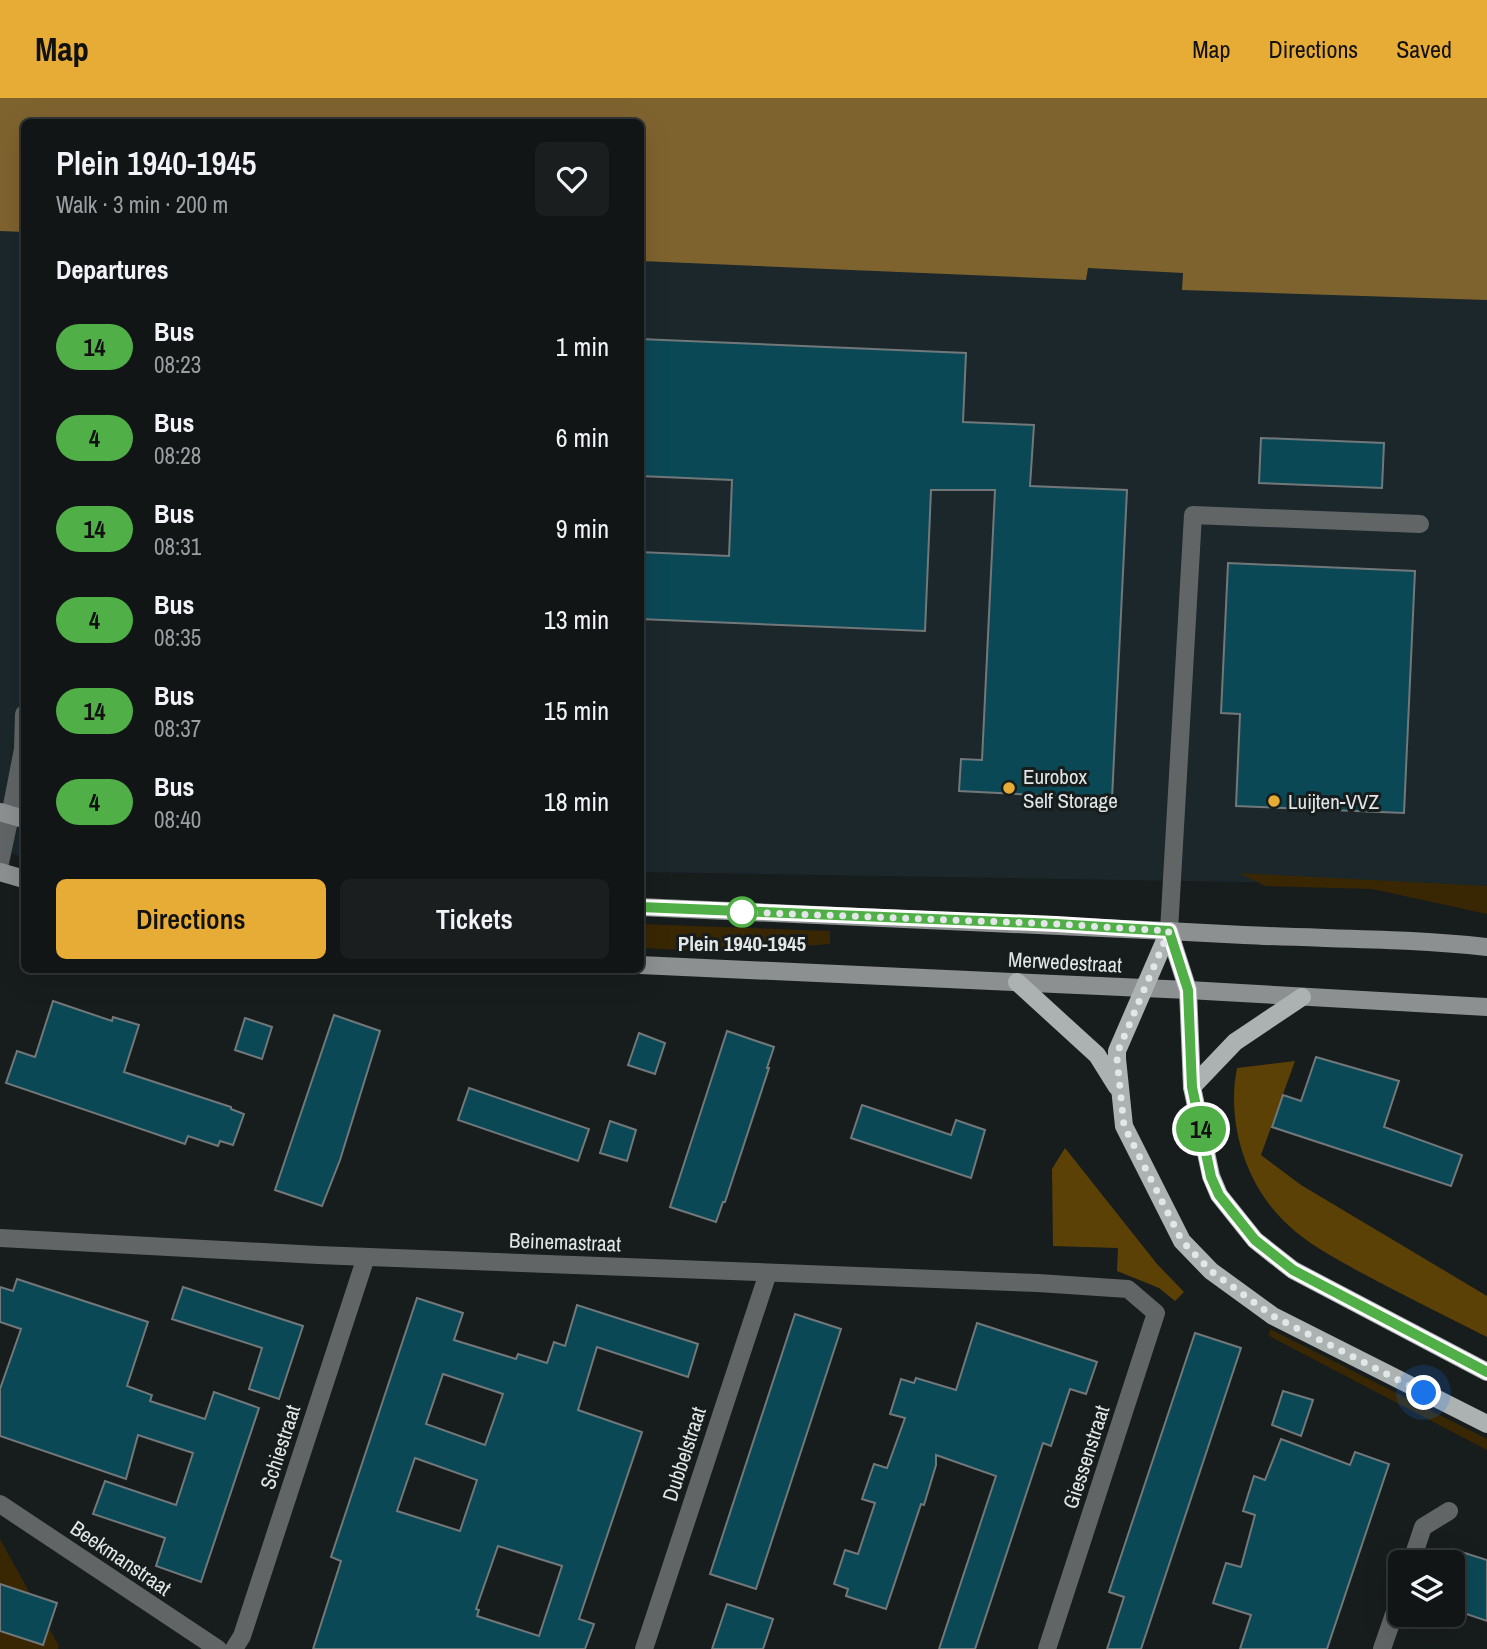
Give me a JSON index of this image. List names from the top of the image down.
{
  "streets": {
    "main road": ["Merwedestraat"],
    "street": [
      "Beinemastraat",
      "Schiestraat",
      "Dubbelstraat",
      "Giessenstraat",
      "Beekmanstraat"
    ]
  },
  "crossings": [
    ["Beinemastraat", "Schiestraat"],
    ["Beinemastraat", "Dubbelstraat"],
    ["Beinemastraat", "Giessenstraat"]
  ],
  "places": ["Eurobox Self Storage", "Luijten-VVZ", "Plein 1940-1945"],
  "lines": ["bus line 14"],
  "page": {
    "header": "Map",
    "nav": ["Map", "Directions", "Saved"],
    "on_map": "14",
    "heading": [
      ["Plein 1940-1945", "Walk · 3 min · 200 m"],
      "Departures"
    ],
    "list": [
      {
        "mark": "14",
        "name": "Bus",
        "note": "08:23",
        "value": "1 min"
      },
      {
        "mark": "4",
        "name": "Bus",
        "note": "08:28",
        "value": "6 min"
      },
      {
        "mark": "14",
        "name": "Bus",
        "note": "08:31",
        "value": "9 min"
      },
      {
        "mark": "4",
        "name": "Bus",
        "note": "08:35",
        "value": "13 min"
      },
      {
        "mark": "14",
        "name": "Bus",
        "note": "08:37",
        "value": "15 min"
      },
      {
        "mark": "4",
        "name": "Bus",
        "note": "08:40",
        "value": "18 min"
      }
    ],
    "buttons": ["Directions", "Tickets"]
  }
}
